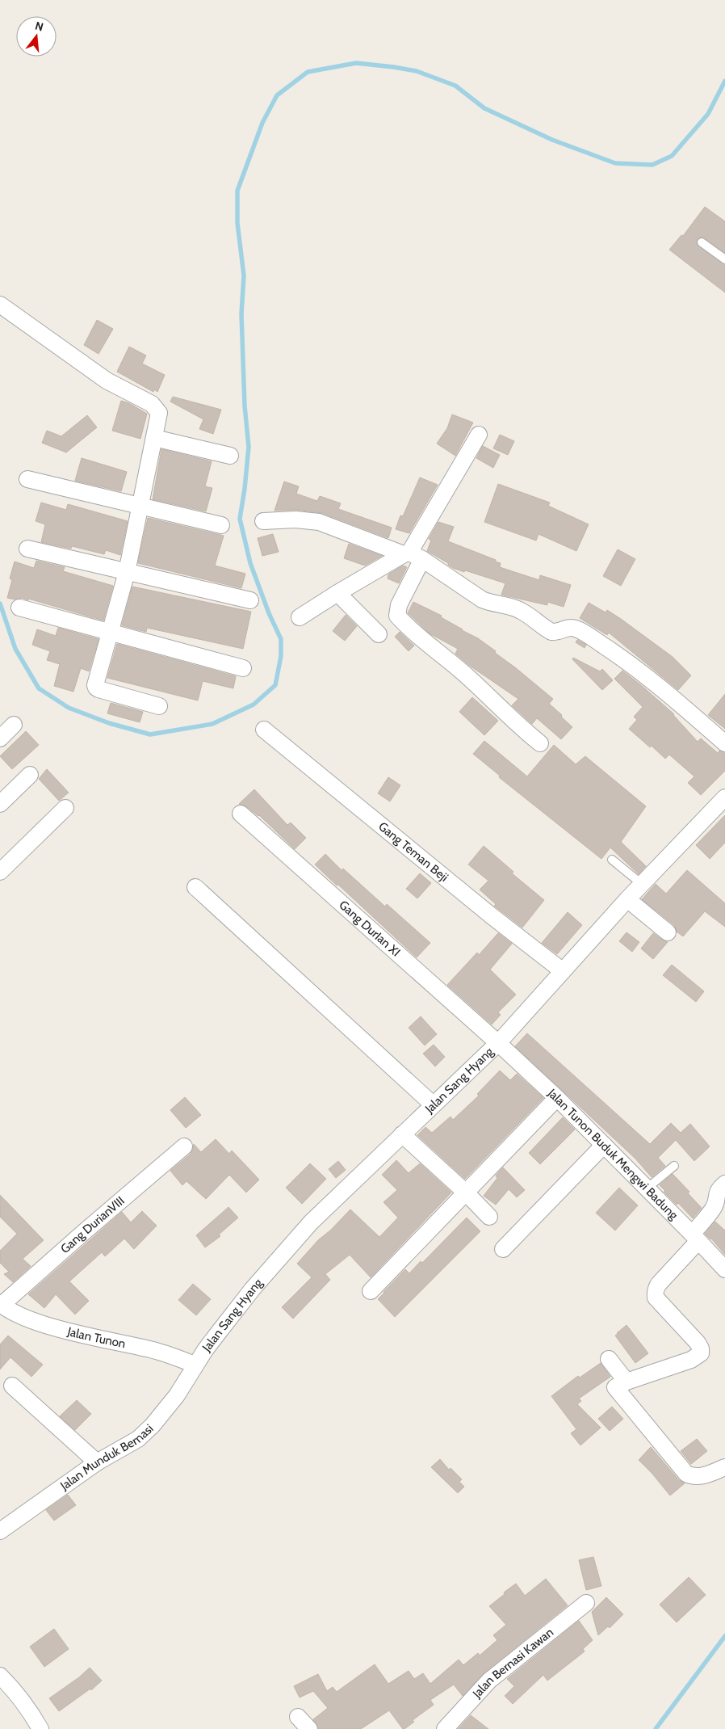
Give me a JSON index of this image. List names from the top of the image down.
{
  "streets": {
    "street": [
      "Gang Teman Beji",
      "Gang DurIan XI",
      "Jalan Sang Hyang",
      "Jalan Tunon Buduk Mengwi Badung",
      "Gang DurianVIII",
      "Jalan Tunon",
      "Jalan Munduk Bernasi",
      "Jalan Bernasi Kawan"
    ]
  },
  "crossings": [
    ["Gang Teman Beji", "Jalan Sang Hyang"],
    ["Gang DurIan XI", "Jalan Sang Hyang"],
    ["Gang DurIan XI", "Jalan Tunon Buduk Mengwi Badung"],
    ["Jalan Sang Hyang", "Jalan Tunon Buduk Mengwi Badung"],
    ["Jalan Sang Hyang", "Jalan Tunon"],
    ["Jalan Sang Hyang", "Jalan Munduk Bernasi"],
    ["Gang DurianVIII", "Jalan Tunon"],
    ["Jalan Tunon", "Jalan Munduk Bernasi"]
  ],
  "north": "top"
}
